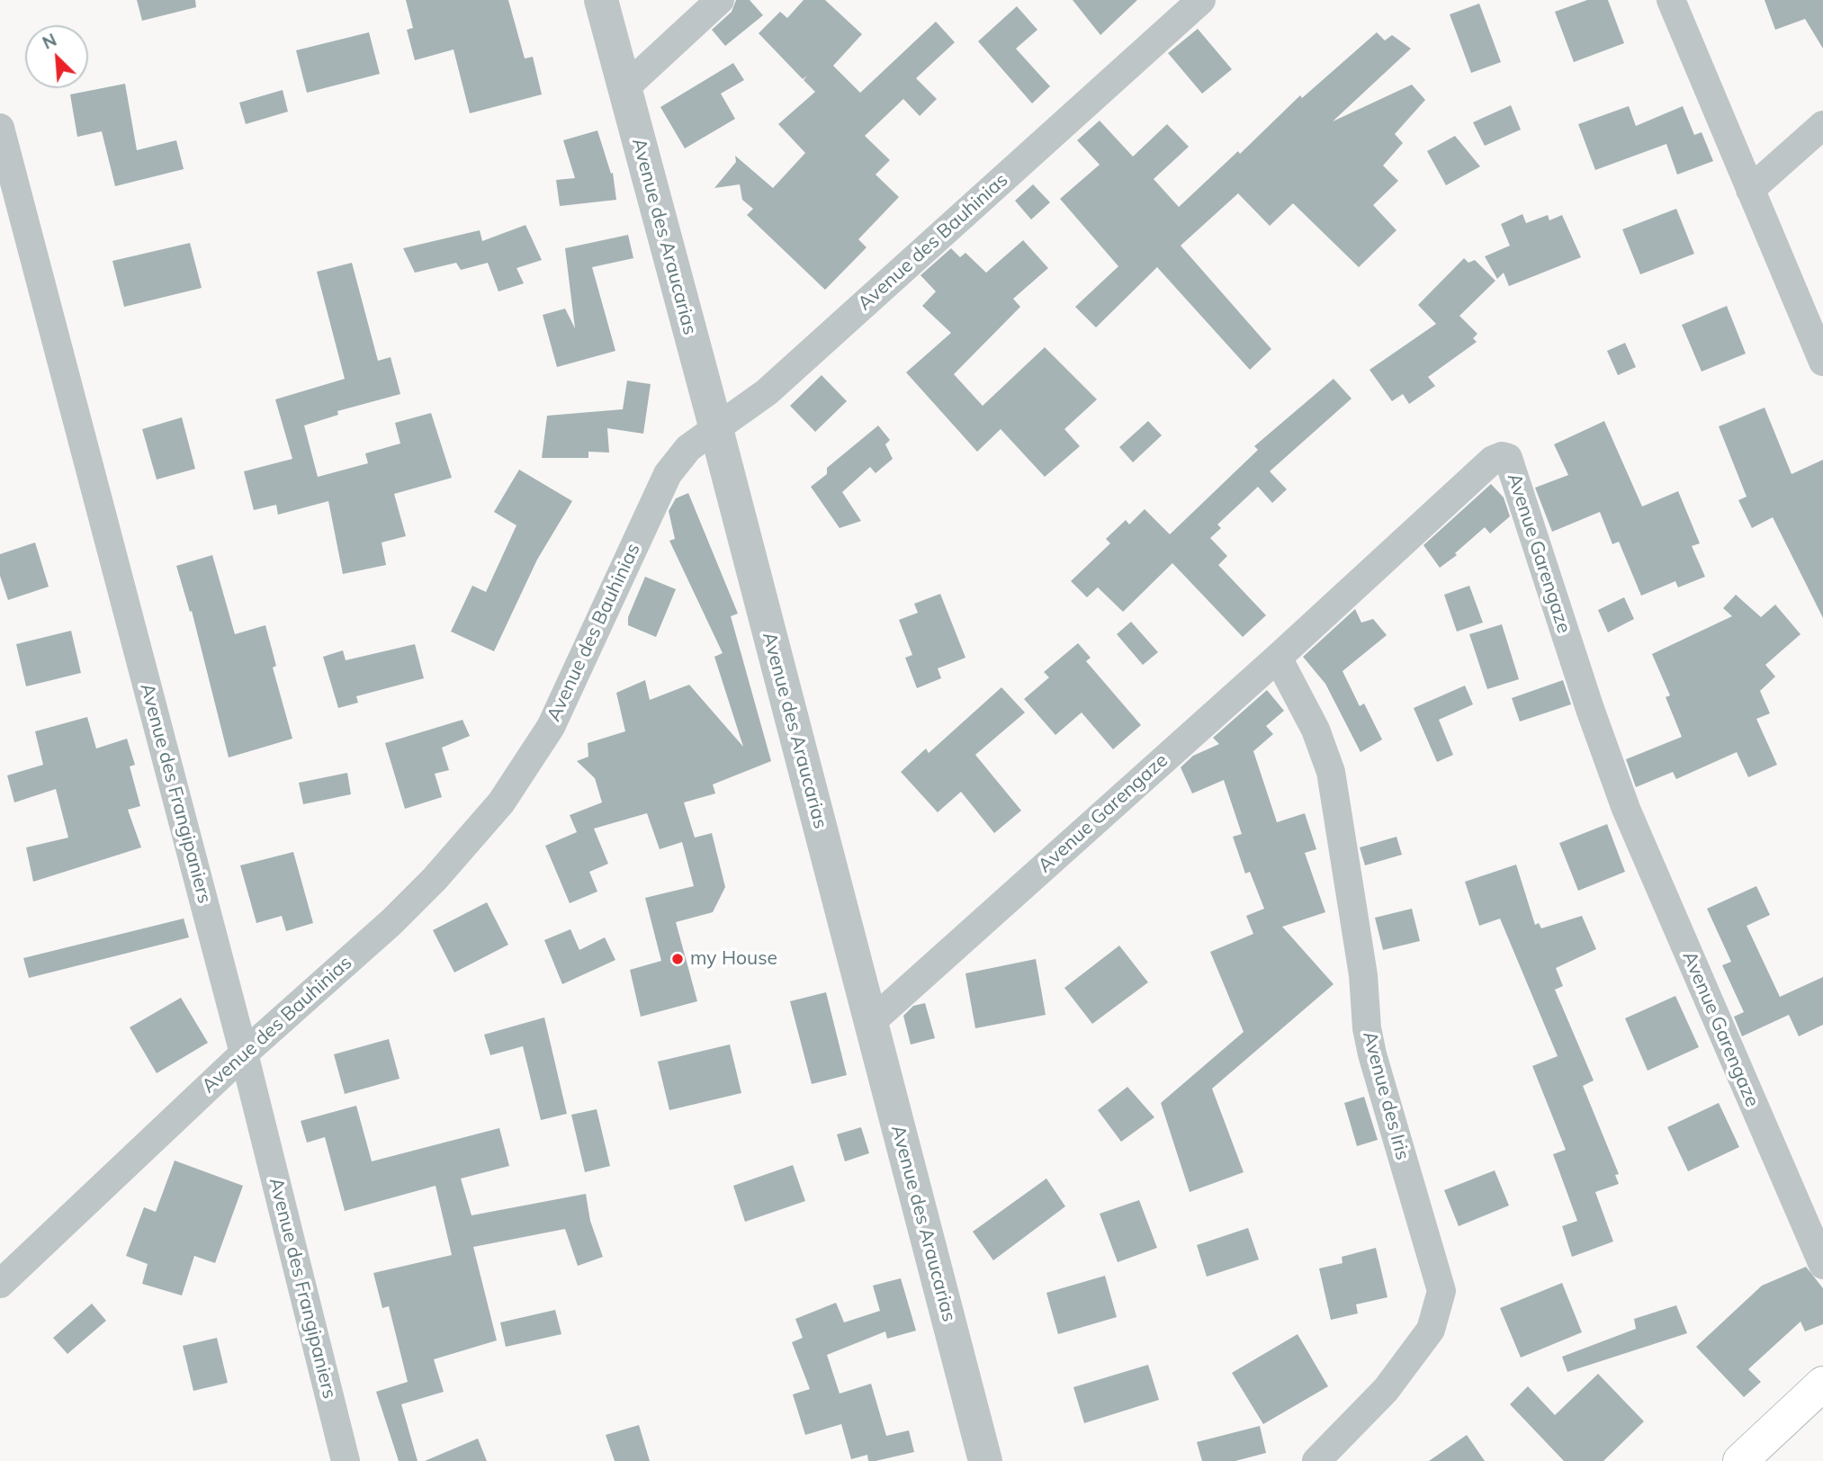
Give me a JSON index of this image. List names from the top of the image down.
{
  "streets": {
    "street": [
      "Avenue des Araucarias",
      "Avenue des Bauhinias",
      "Avenue Garengaze",
      "Avenue des Frangipaniers",
      "Avenue des Iris"
    ]
  },
  "crossings": [
    ["Avenue des Araucarias", "Avenue des Bauhinias"],
    ["Avenue des Araucarias", "Avenue Garengaze"],
    ["Avenue des Bauhinias", "Avenue des Frangipaniers"],
    ["Avenue Garengaze", "Avenue des Iris"]
  ],
  "places": ["my House"],
  "north": "top left"
}
